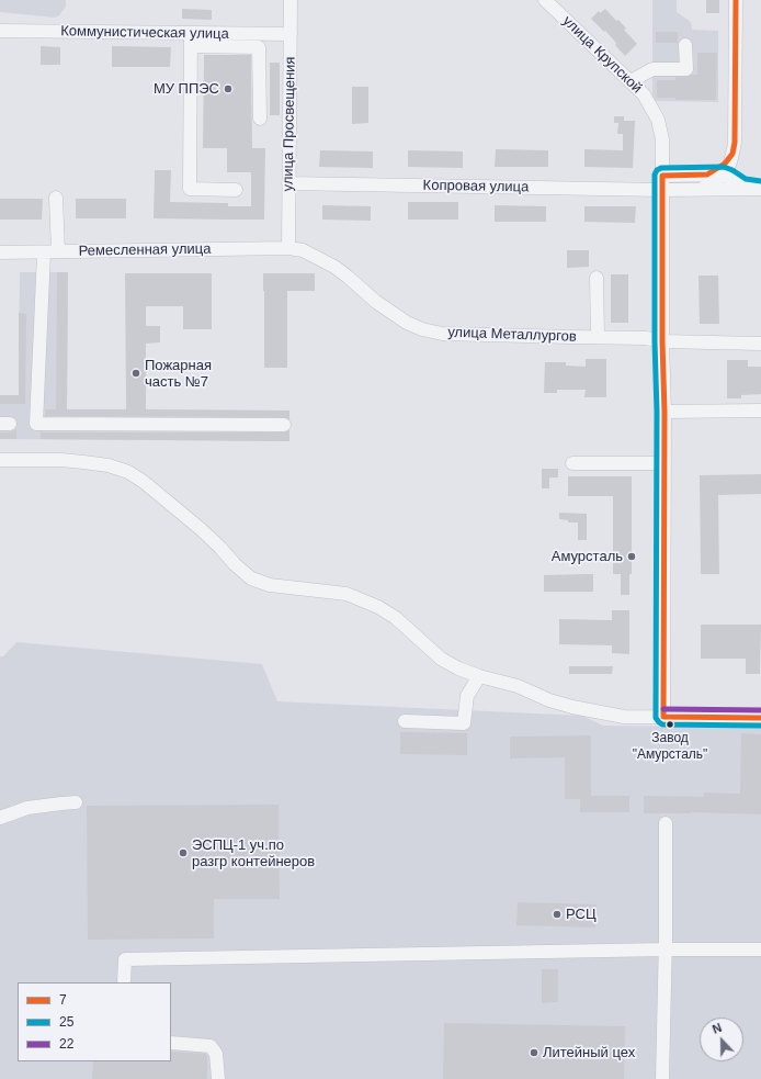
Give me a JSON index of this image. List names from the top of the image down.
{
  "streets": {
    "street": [
      "Коммунистическая улица",
      "улица Крупской",
      "улица Просвещения",
      "Копровая улица",
      "Ремесленная улица",
      "улица Металлургов"
    ]
  },
  "crossings": [
    ["Коммунистическая улица", "улица Просвещения"],
    ["улица Крупской", "Копровая улица"],
    ["улица Крупской", "улица Металлургов"],
    ["улица Просвещения", "Копровая улица"],
    ["улица Просвещения", "Ремесленная улица"],
    ["улица Просвещения", "улица Металлургов"],
    ["Ремесленная улица", "улица Металлургов"]
  ],
  "places": [
    "МУ ППЭС",
    "Пожарная часть №7",
    "Амурсталь",
    "Завод \"Амурсталь\"",
    "ЭСПЦ-1 уч.по разгр контейнеров",
    "РСЦ",
    "Литейный цех"
  ],
  "lines": ["transit line 7", "transit line 25", "transit line 22"],
  "legend": ["7", "25", "22"],
  "north": "top"
}
